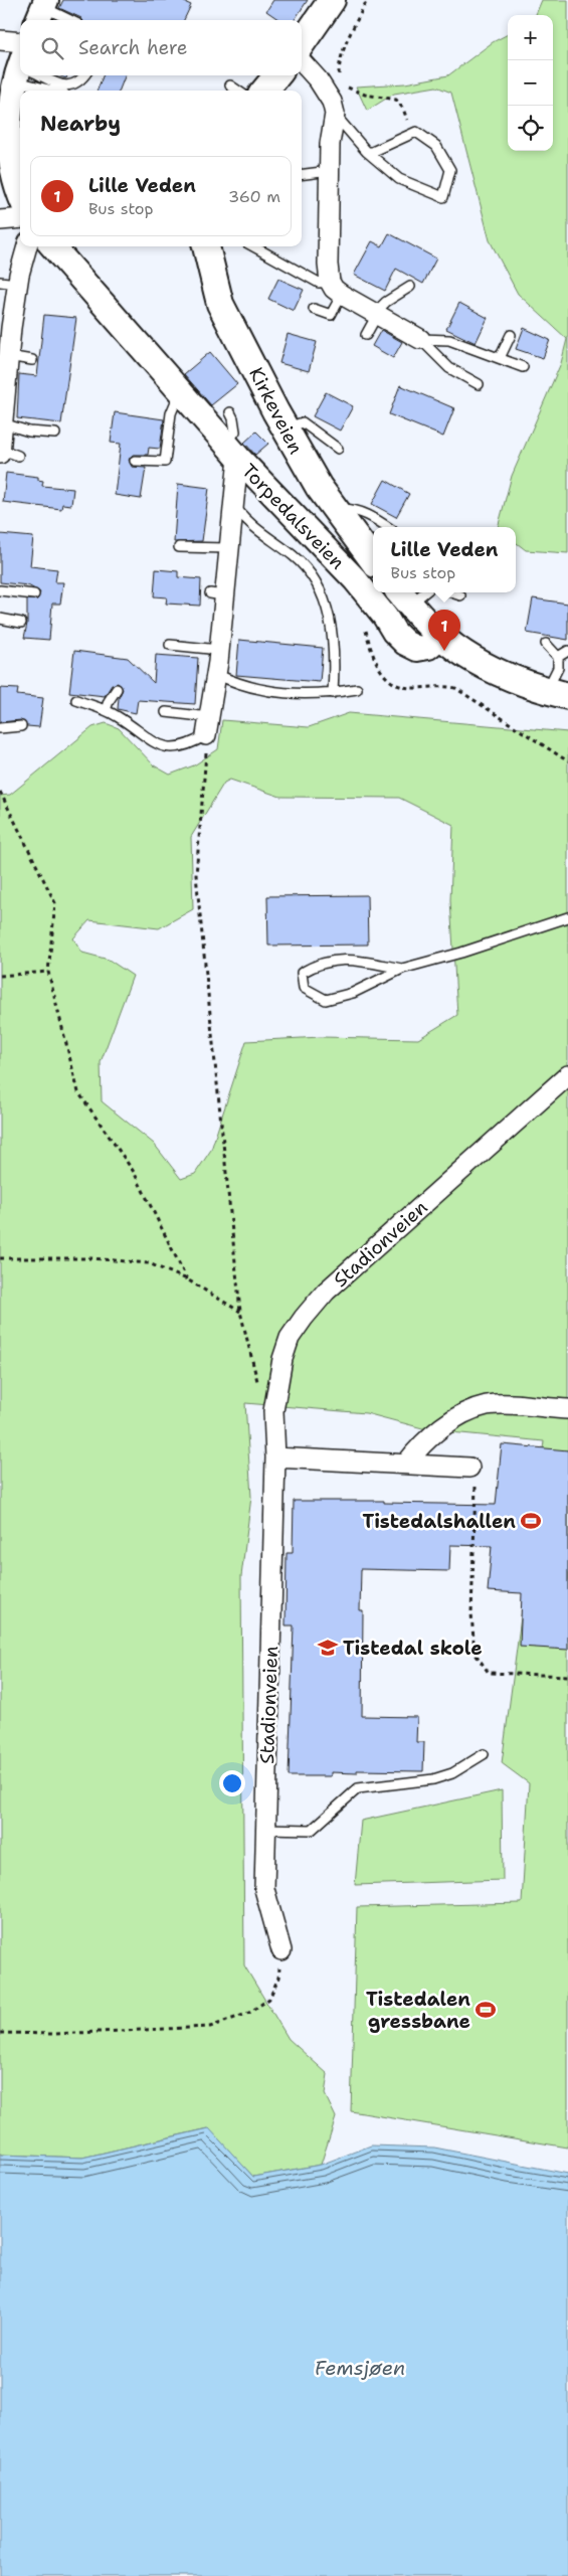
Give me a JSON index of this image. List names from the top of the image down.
{
  "streets": {
    "main road": ["Kirkeveien"],
    "street": ["Torpedalsveien", "Stadionveien"]
  },
  "water": ["Femsjøen"],
  "places": {
    "sports": ["Tistedalshallen", "Tistedalen gressbane"],
    "school or university": ["Tistedal skole"]
  },
  "page": {
    "map_buttons": ["+", "−"],
    "search": "Search here",
    "heading": "Nearby",
    "list": [
      {
        "mark": "1",
        "name": "Lille Veden",
        "note": "Bus stop",
        "value": "360 m"
      }
    ],
    "popup": ["Lille Veden", "Bus stop"],
    "pins": "1"
  }
}
